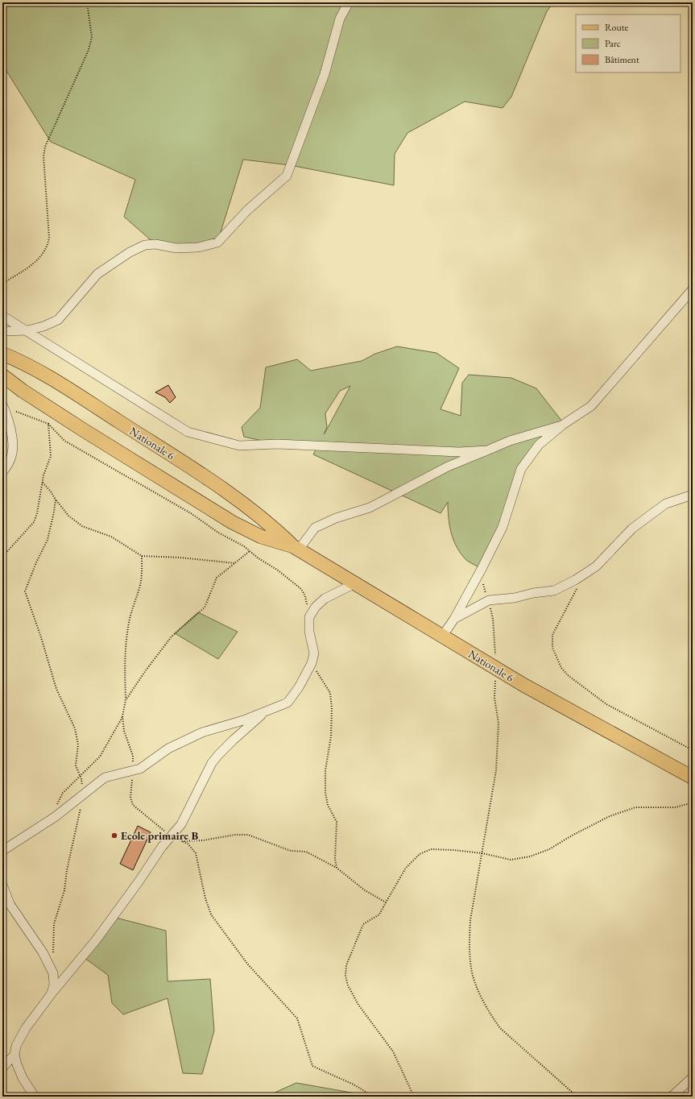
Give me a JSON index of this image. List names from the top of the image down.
{
  "streets": {
    "main road": ["Nationale 6"]
  },
  "places": ["Ecole primaire B"],
  "legend": ["Route", "Parc", "Bâtiment"]
}
